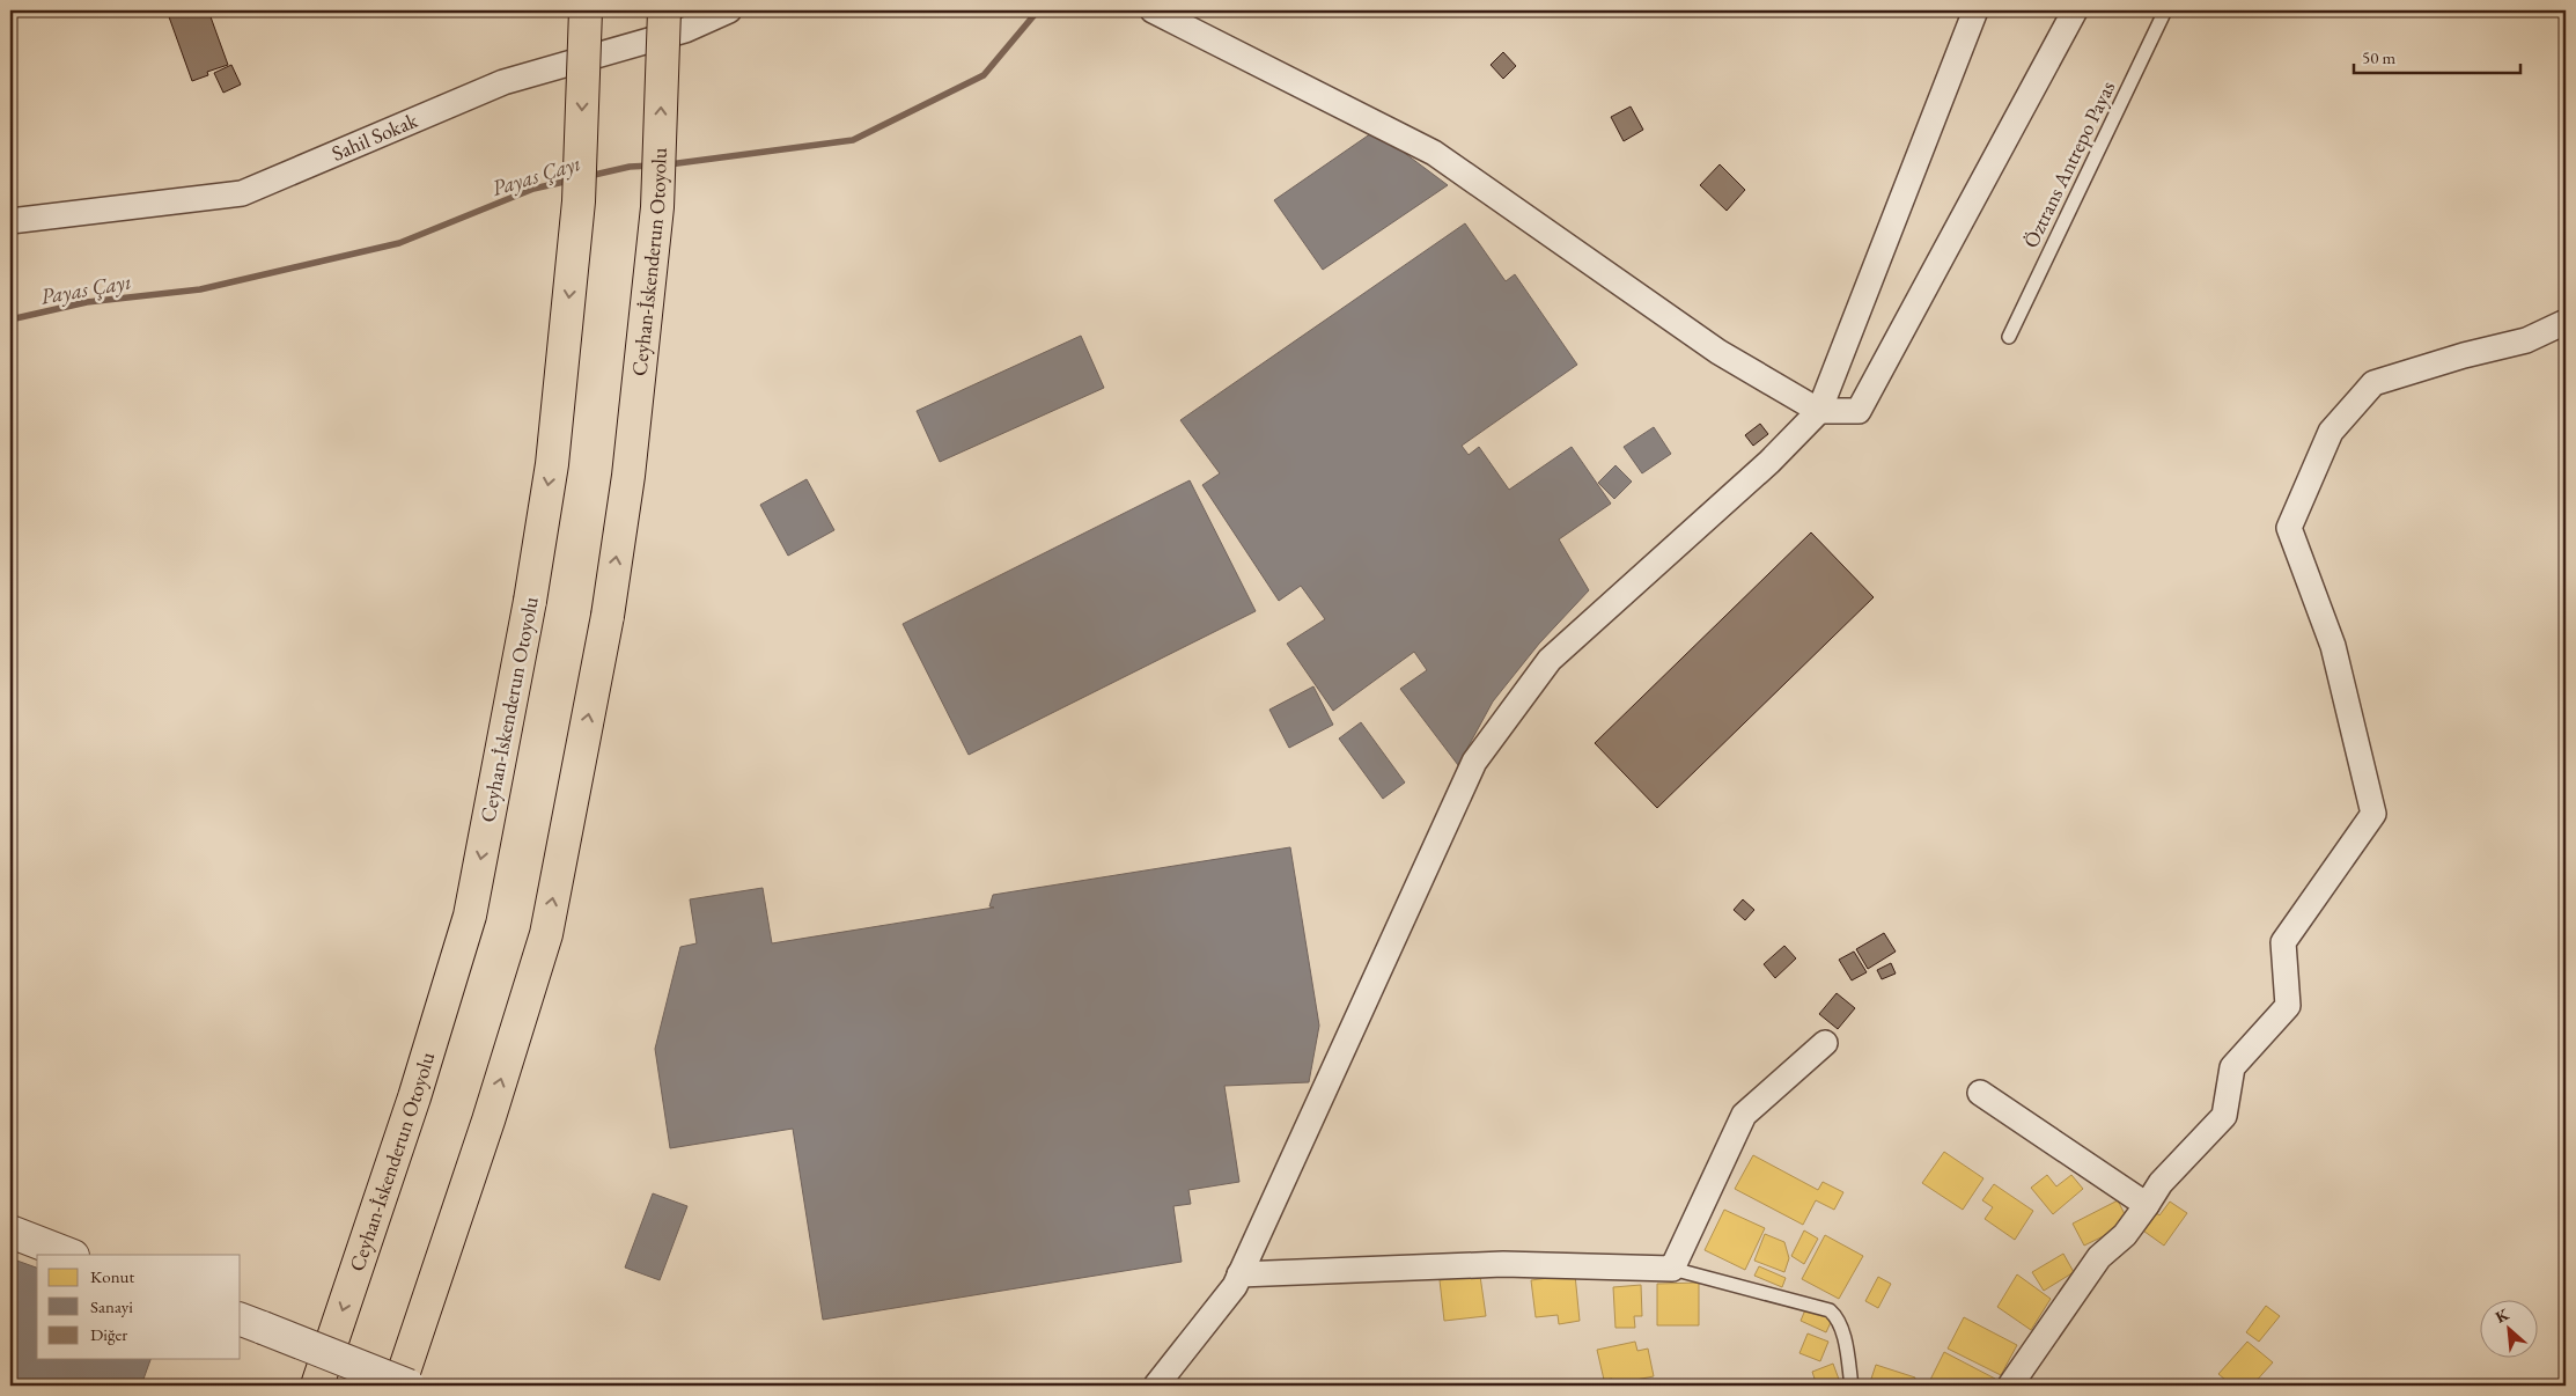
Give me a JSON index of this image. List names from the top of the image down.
{
  "streets": {
    "highway": ["Ceyhan-İskenderun Otoyolu"],
    "street": ["Sahil Sokak"],
    "lane": ["Öztrans Antrepo Payas"]
  },
  "water": ["Payas Çayı"],
  "legend": ["Konut", "Sanayi", "Diğer"],
  "scale_bar": "50 m",
  "north": "top left"
}
